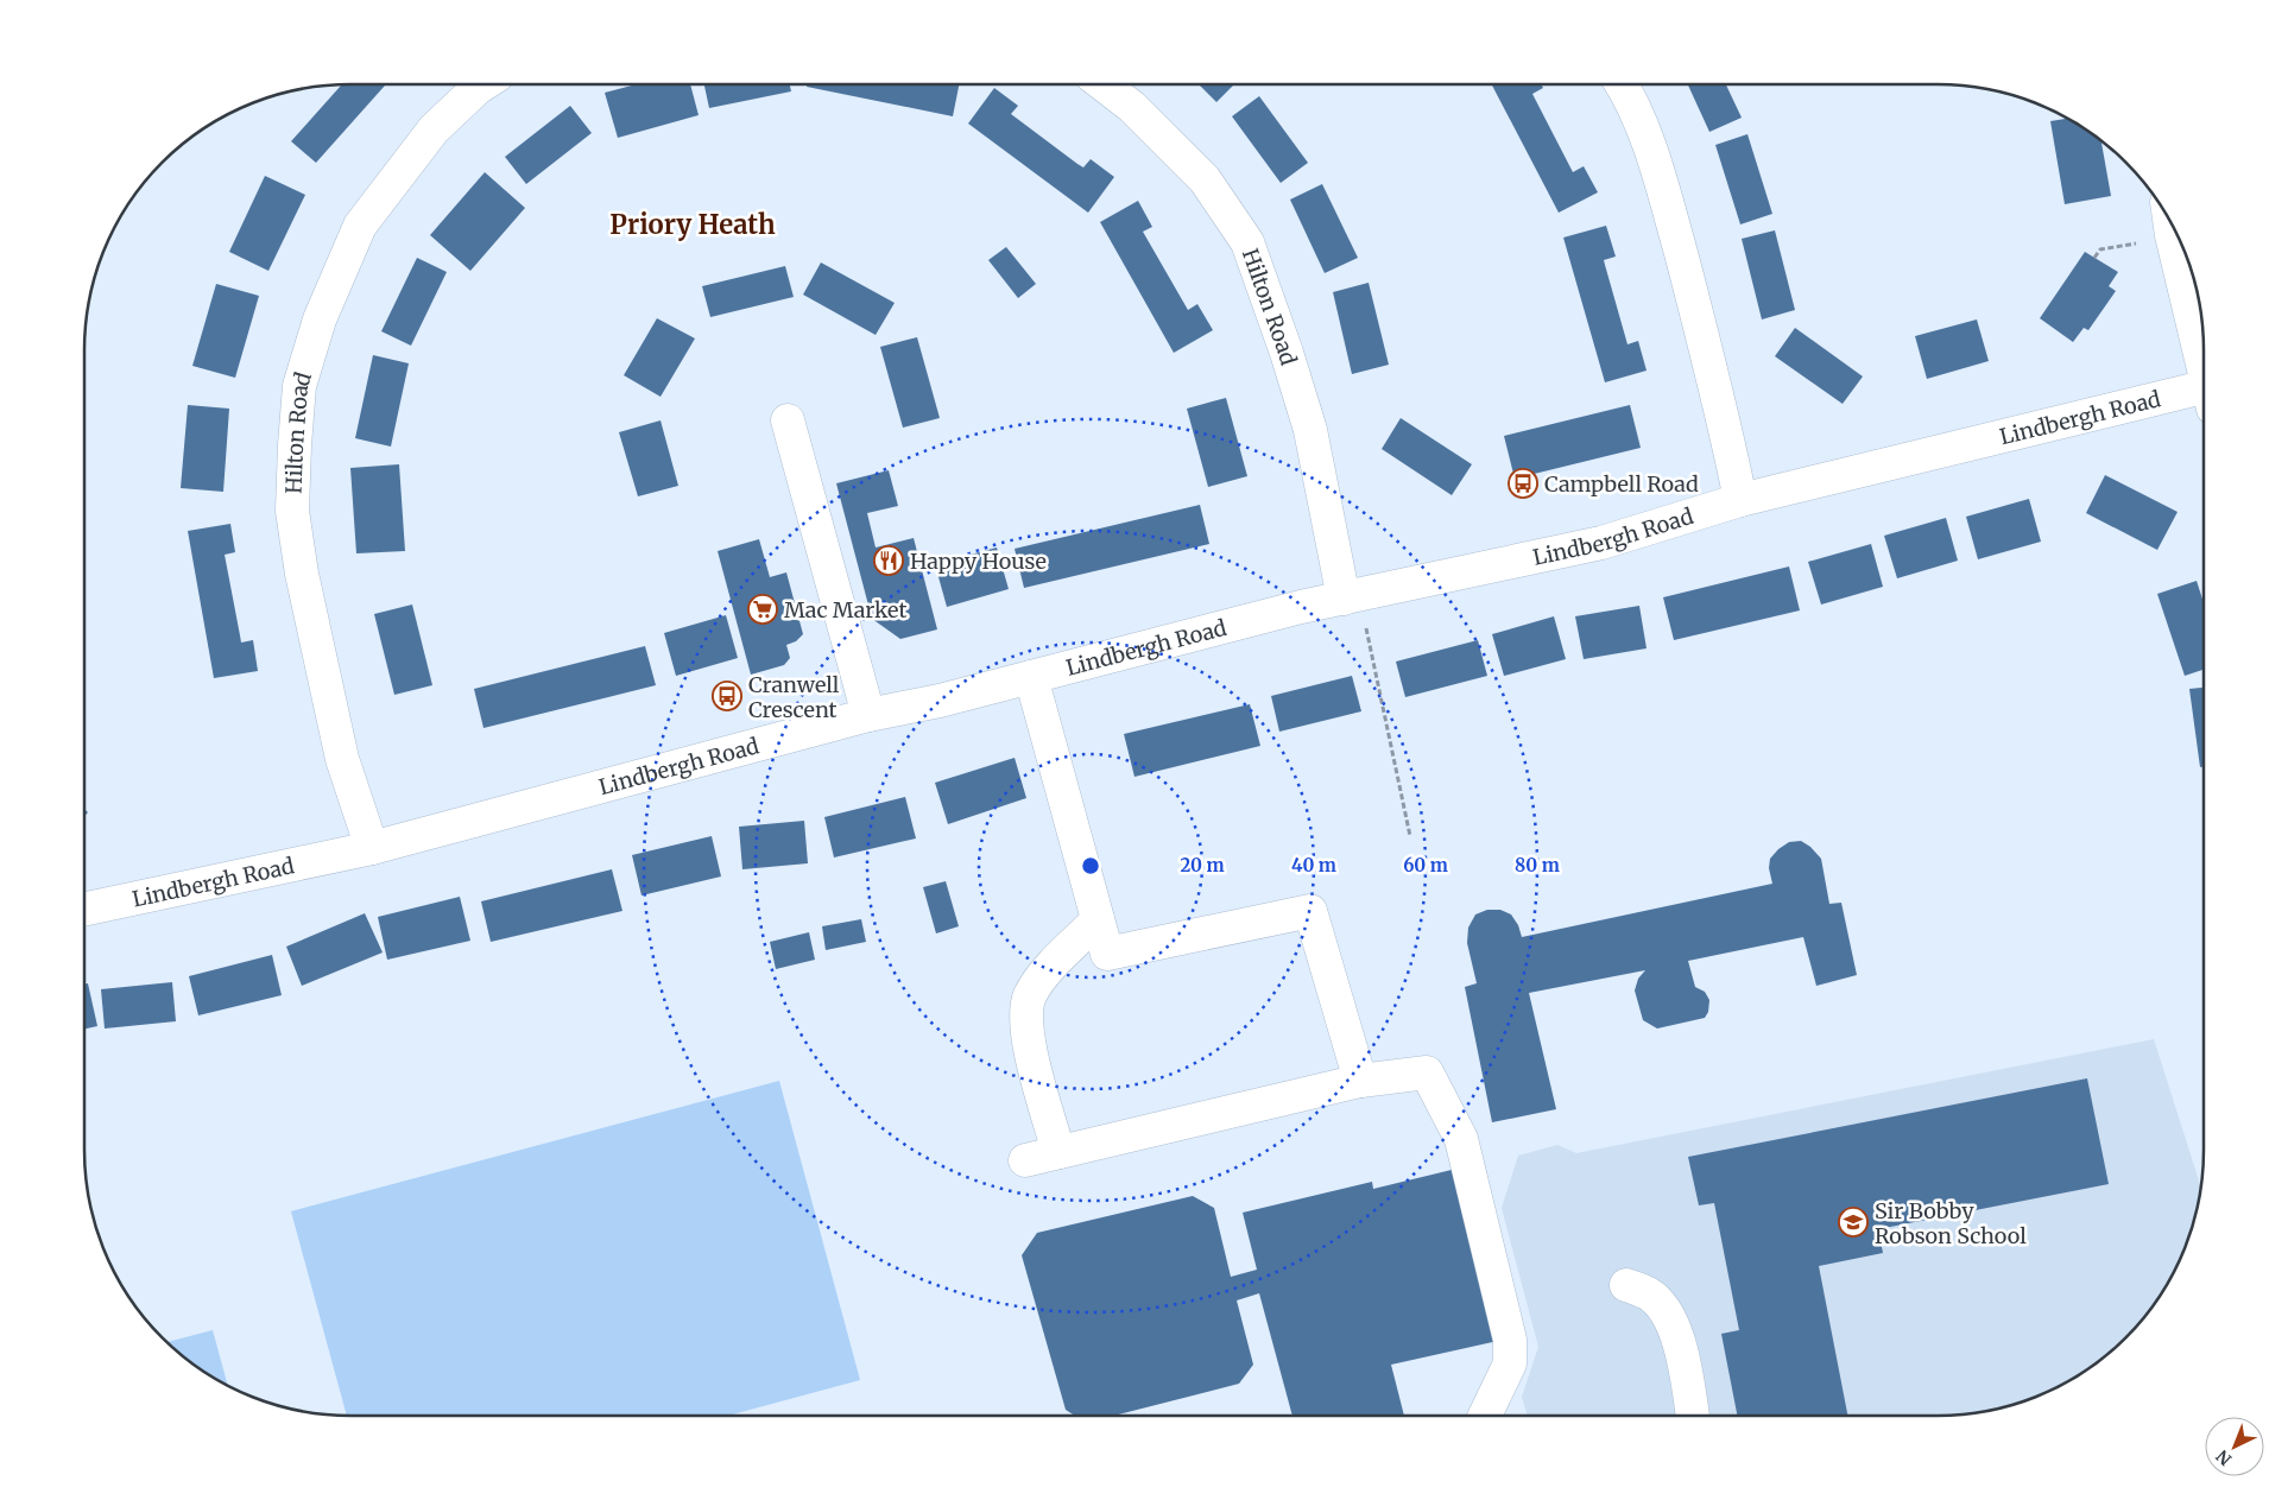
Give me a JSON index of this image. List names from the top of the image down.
{
  "streets": {
    "street": ["Hilton Road", "Lindbergh Road"]
  },
  "crossings": [
    ["Hilton Road", "Lindbergh Road"]
  ],
  "districts": ["Priory Heath"],
  "places": {
    "bus stop": ["Campbell Road", "Cranwell Crescent"],
    "restaurant": ["Happy House"],
    "supermarket": ["Mac Market"],
    "school or university": ["Sir Bobby Robson School"]
  },
  "north": "bottom left",
  "rings": [
    "20 m",
    "40 m",
    "60 m",
    "80 m"
  ]
}
